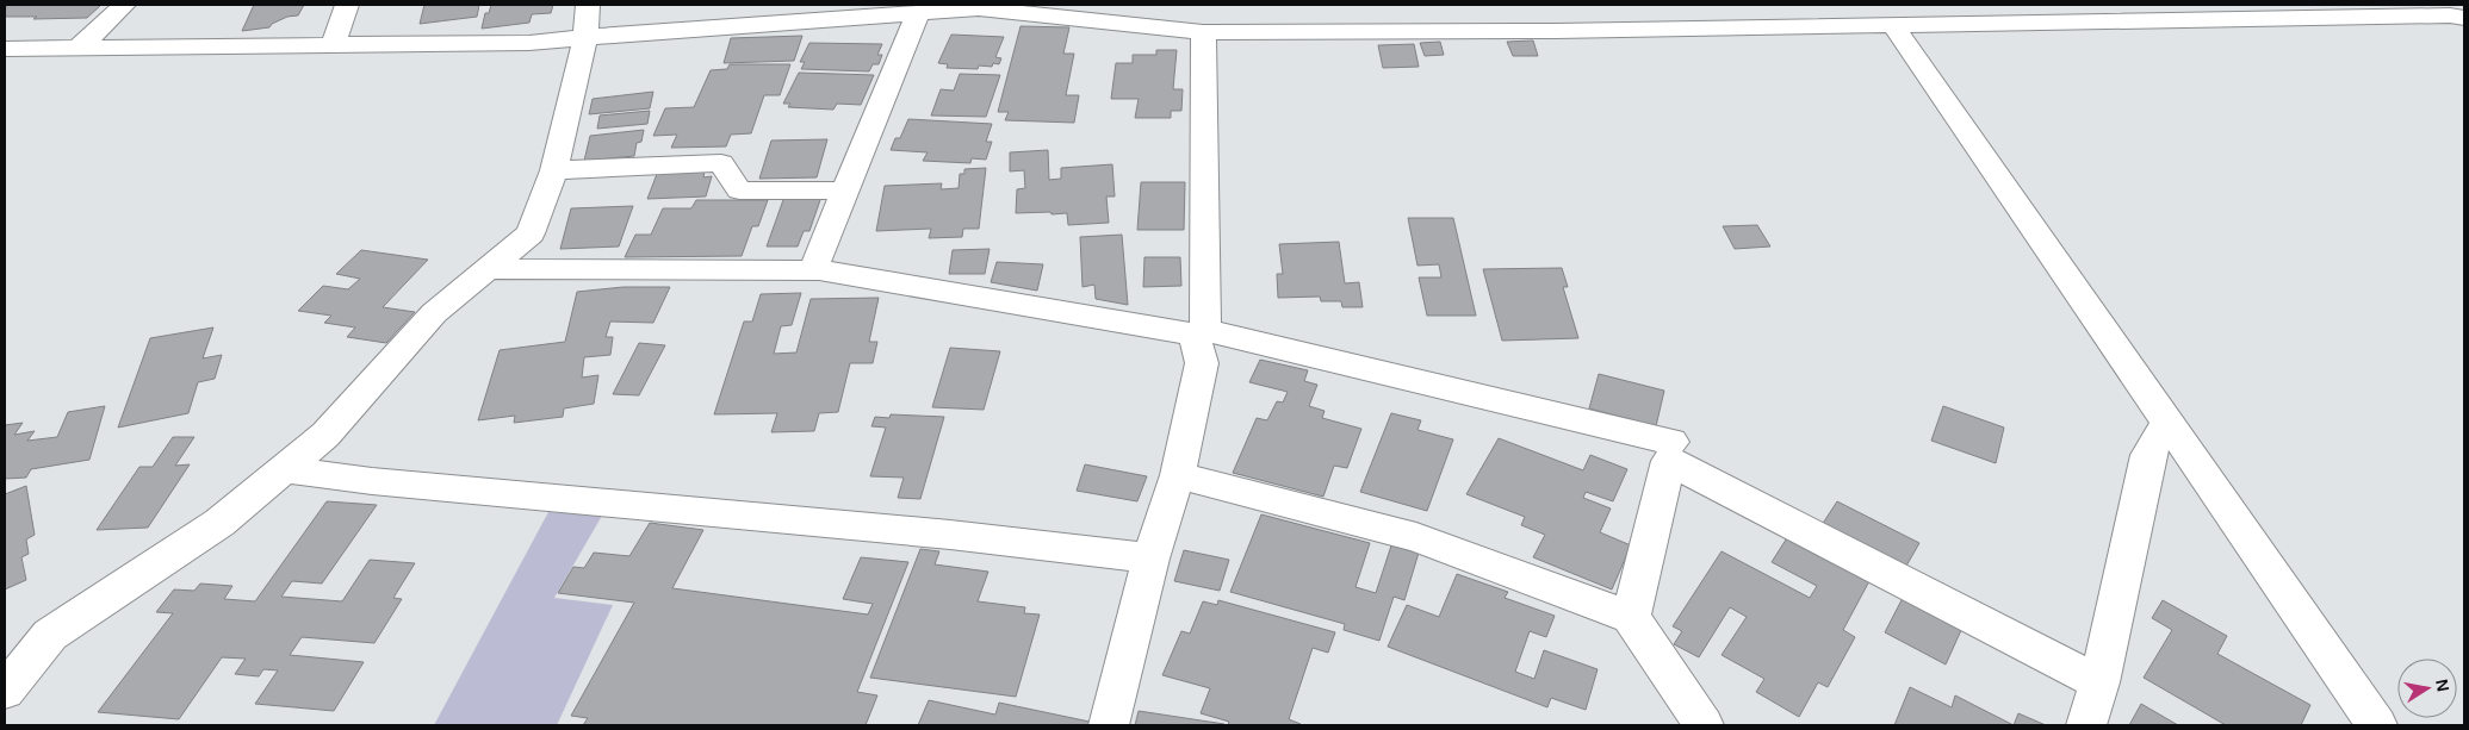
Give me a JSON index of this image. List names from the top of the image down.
{
  "north": "right"
}
